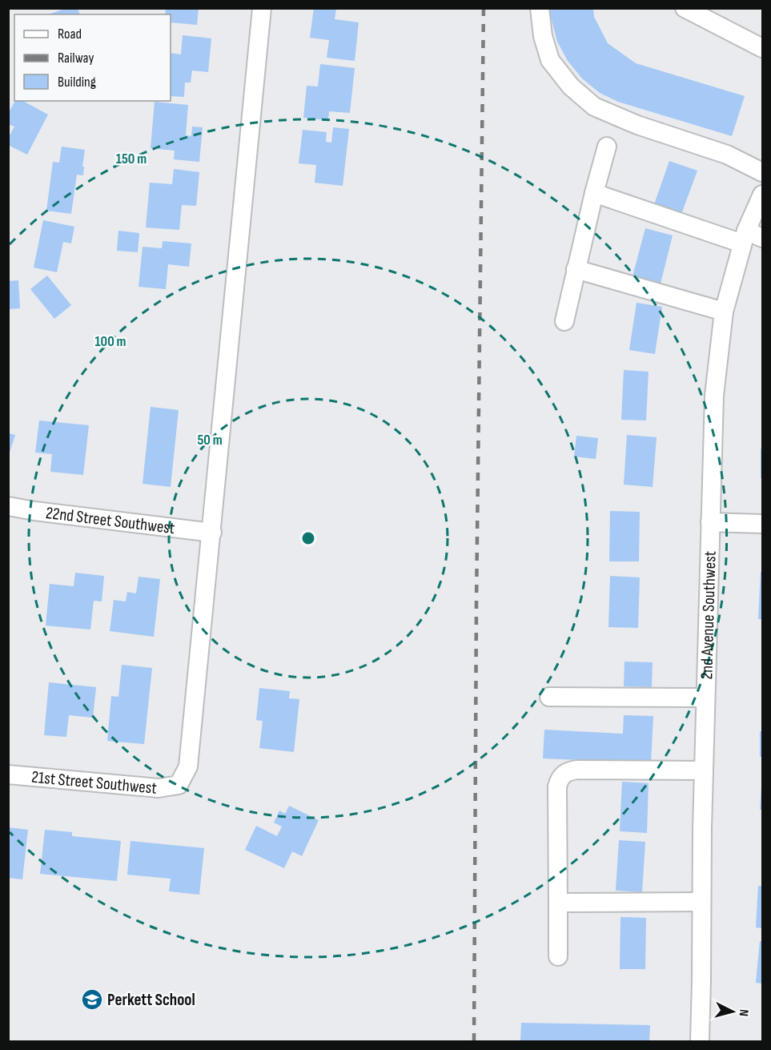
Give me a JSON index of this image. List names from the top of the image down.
{
  "streets": {
    "street": ["22nd Street Southwest", "2nd Avenue Southwest", "21st Street Southwest"]
  },
  "crossings": [
    ["22nd Street Southwest", "21st Street Southwest"]
  ],
  "places": {
    "school or university": ["Perkett School"]
  },
  "legend": ["Road", "Railway", "Building"],
  "north": "right",
  "rings": ["150 m", "100 m", "50 m"]
}
